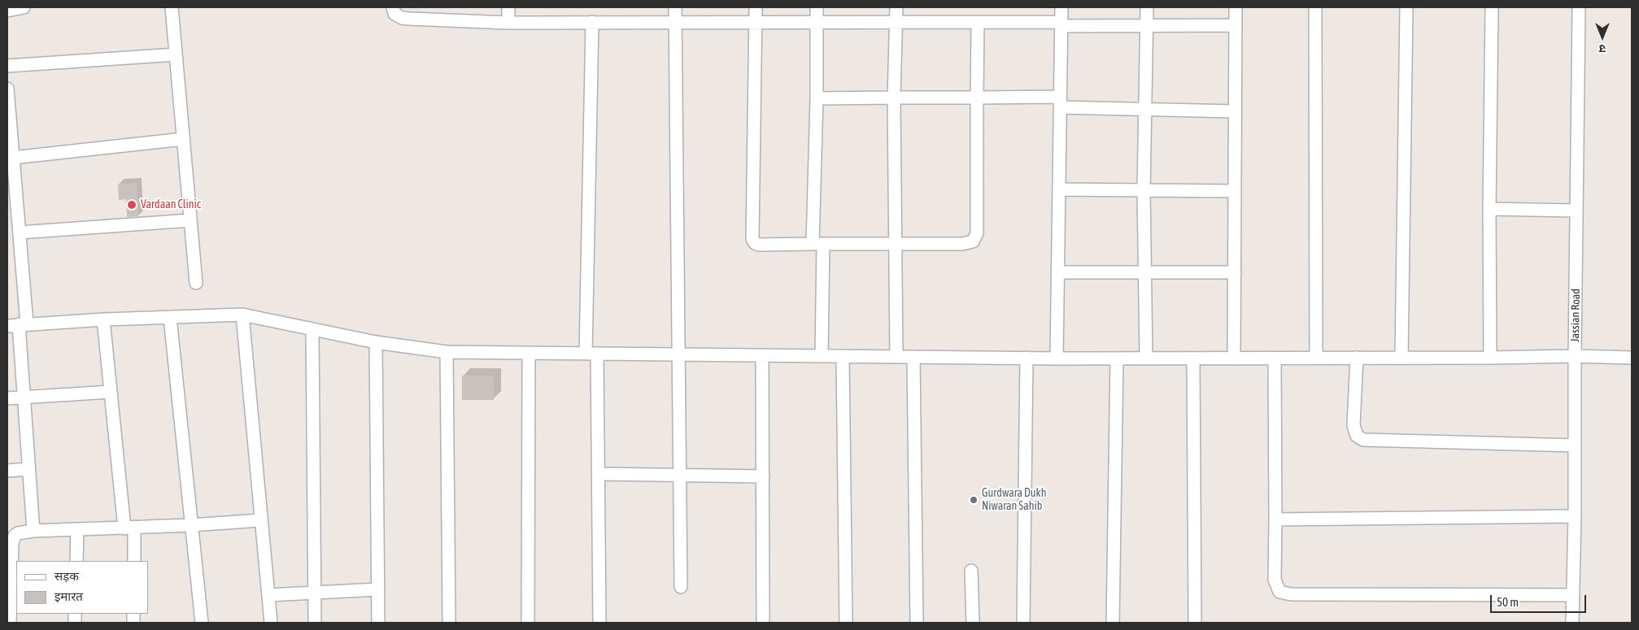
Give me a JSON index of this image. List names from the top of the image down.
{
  "streets": {
    "street": ["Jassian Road"]
  },
  "places": ["Vardaan Clinic", "Gurdwara Dukh Niwaran Sahib"],
  "legend": ["सड़क", "इमारत"],
  "scale_bar": "50 m",
  "north": "bottom"
}
